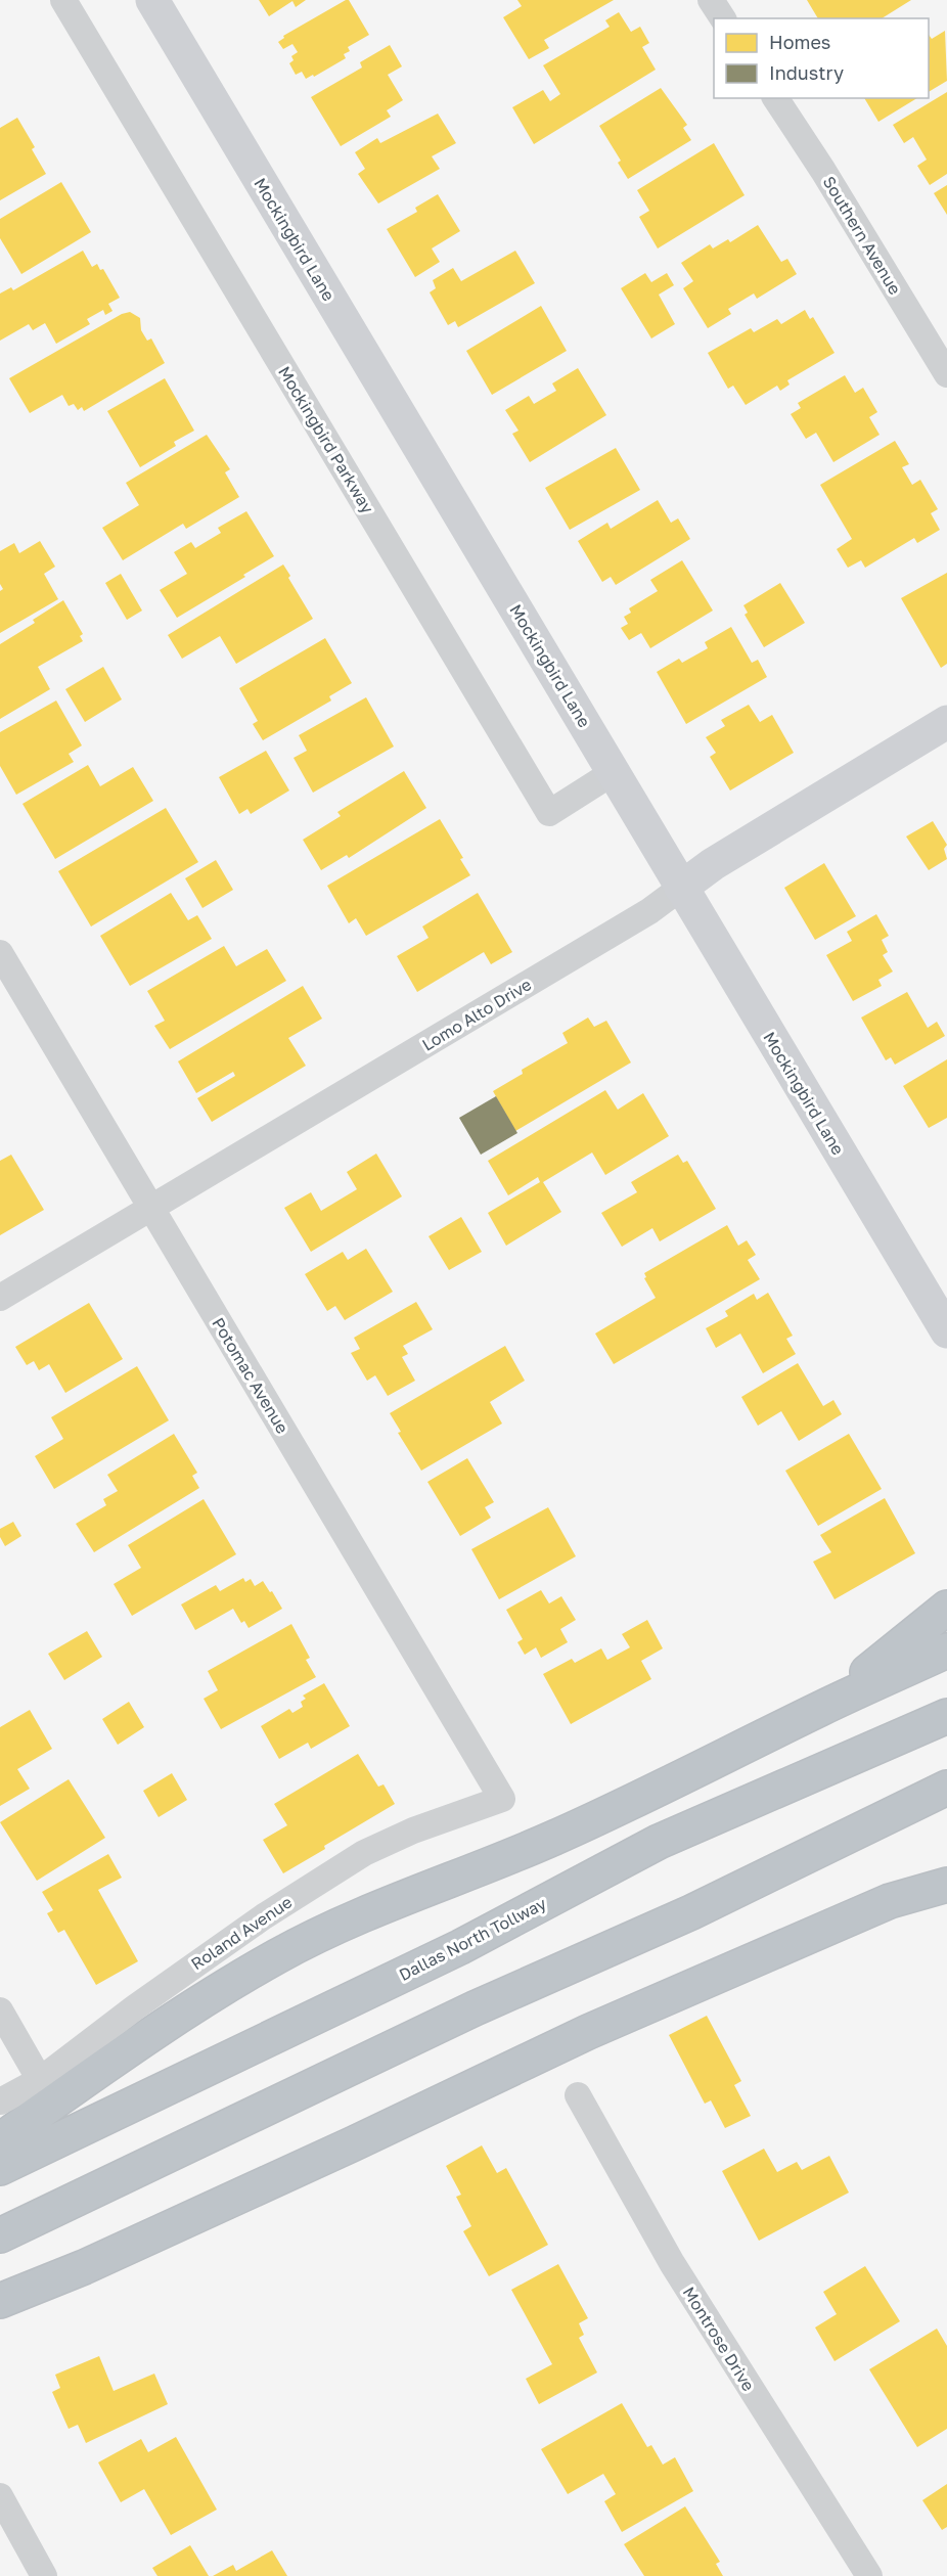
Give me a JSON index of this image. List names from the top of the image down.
{
  "streets": {
    "highway": ["Dallas North Tollway"],
    "main road": ["Mockingbird Lane", "Lomo Alto Drive"],
    "street": [
      "Southern Avenue",
      "Mockingbird Parkway",
      "Potomac Avenue",
      "Roland Avenue",
      "Montrose Drive"
    ]
  },
  "crossings": [
    ["Mockingbird Lane", "Mockingbird Parkway"],
    ["Mockingbird Lane", "Lomo Alto Drive"],
    ["Lomo Alto Drive", "Potomac Avenue"],
    ["Potomac Avenue", "Roland Avenue"]
  ],
  "legend": ["Homes", "Industry"]
}
